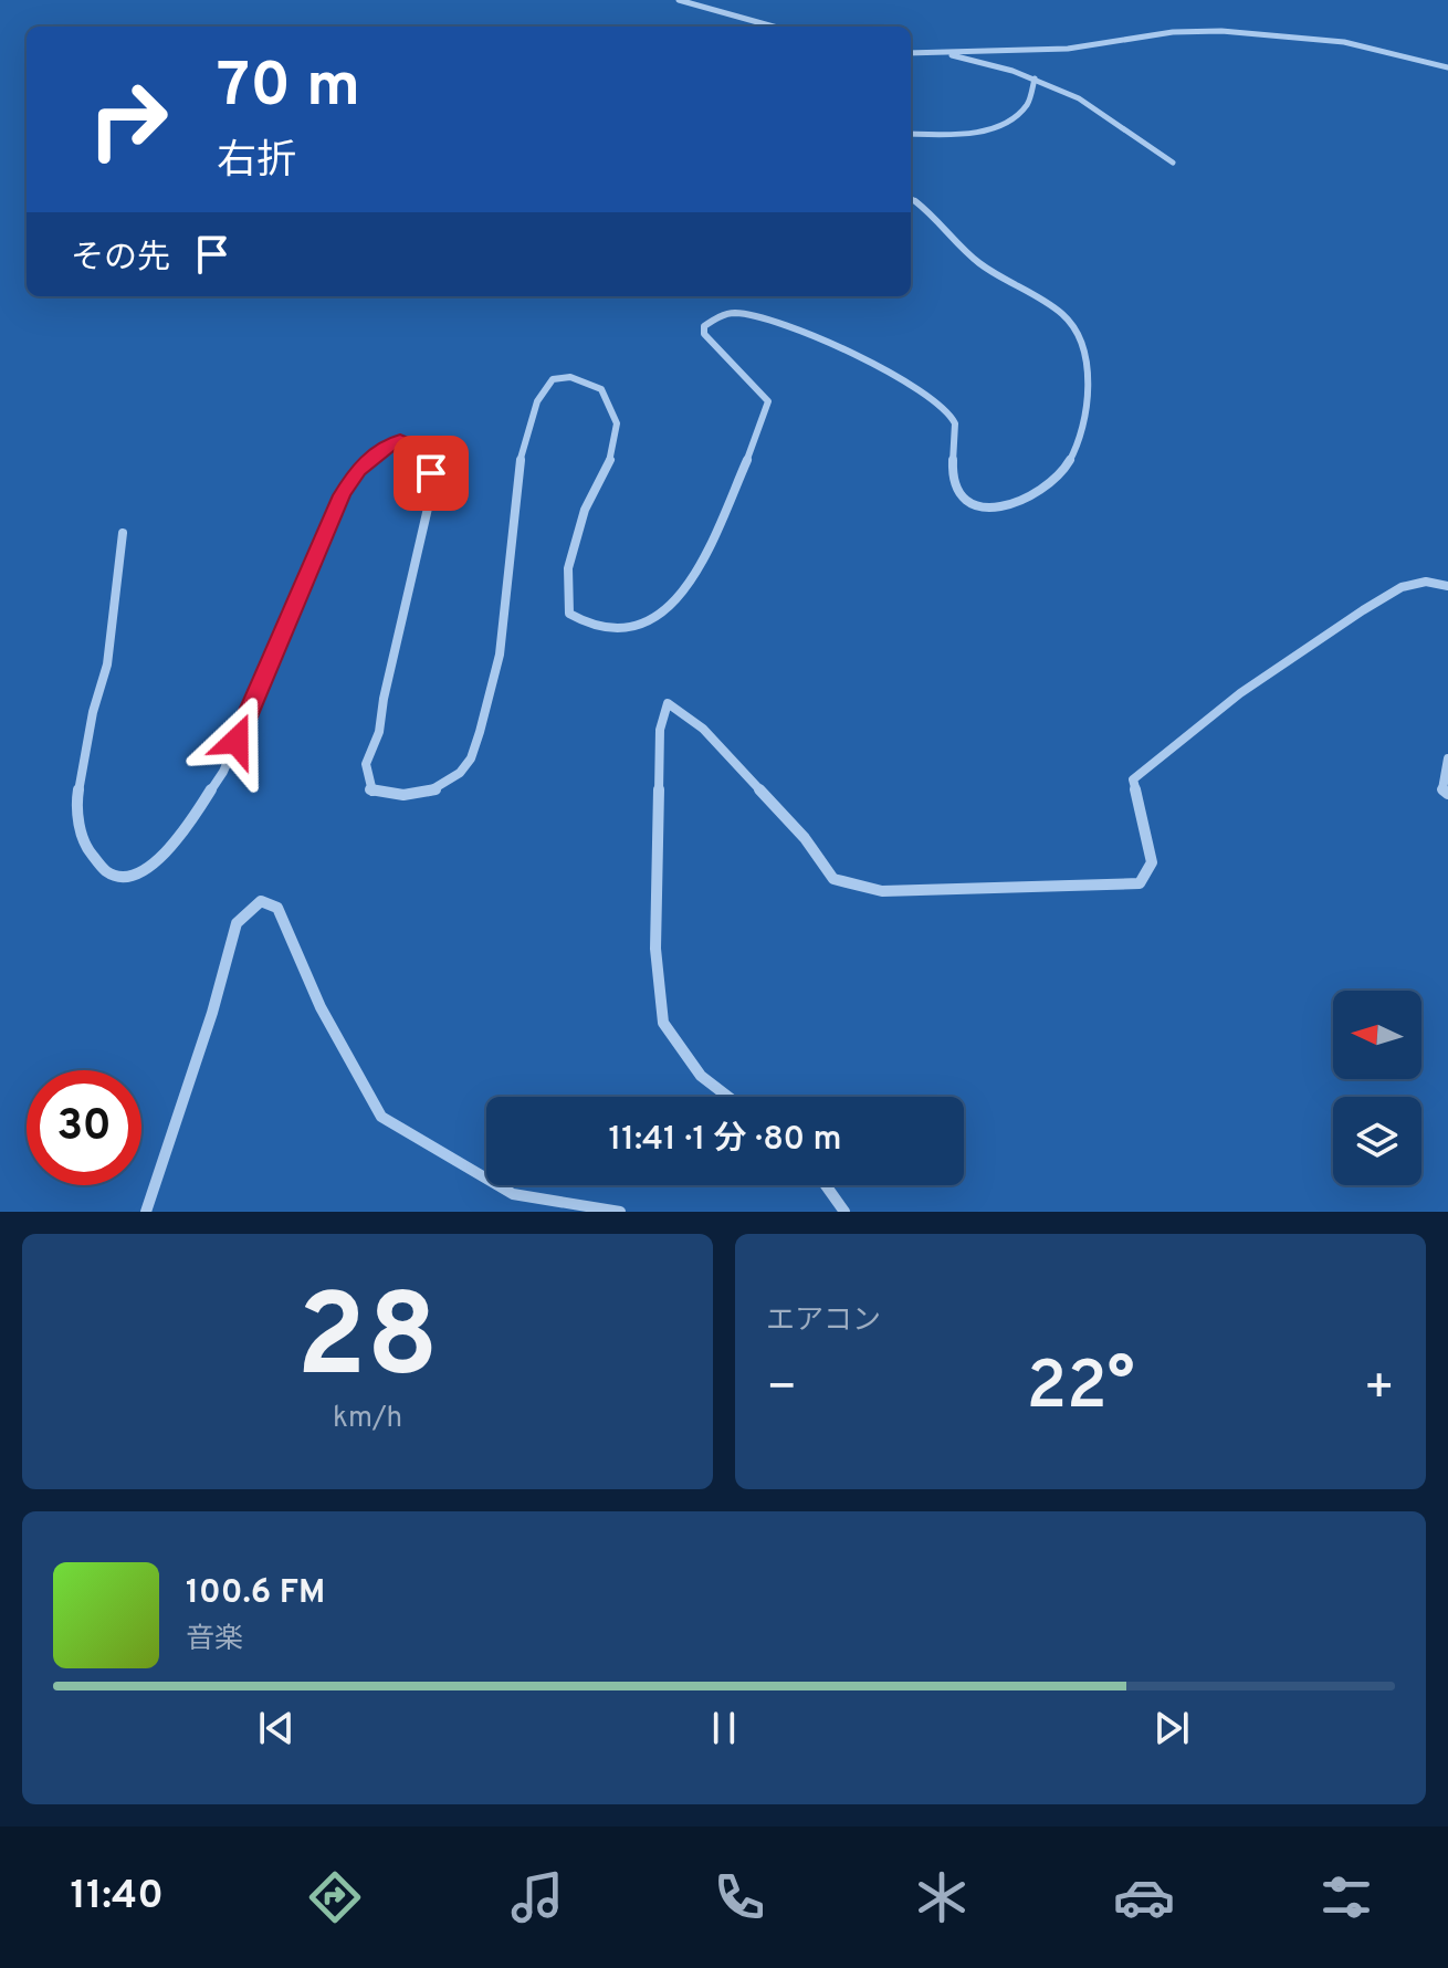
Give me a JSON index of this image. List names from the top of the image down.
{
  "north": "left",
  "page": {
    "turn": ["70 m", "右折"],
    "then": "その先",
    "limit": "30",
    "trip": "11:41 · 1 分 · 80 m",
    "tile": [
      ["28", "km/h"],
      "エアコン"
    ],
    "heat": ["−", "22°", "+"],
    "song": ["100.6 FM", "音楽"],
    "tabs": "11:40"
  }
}
